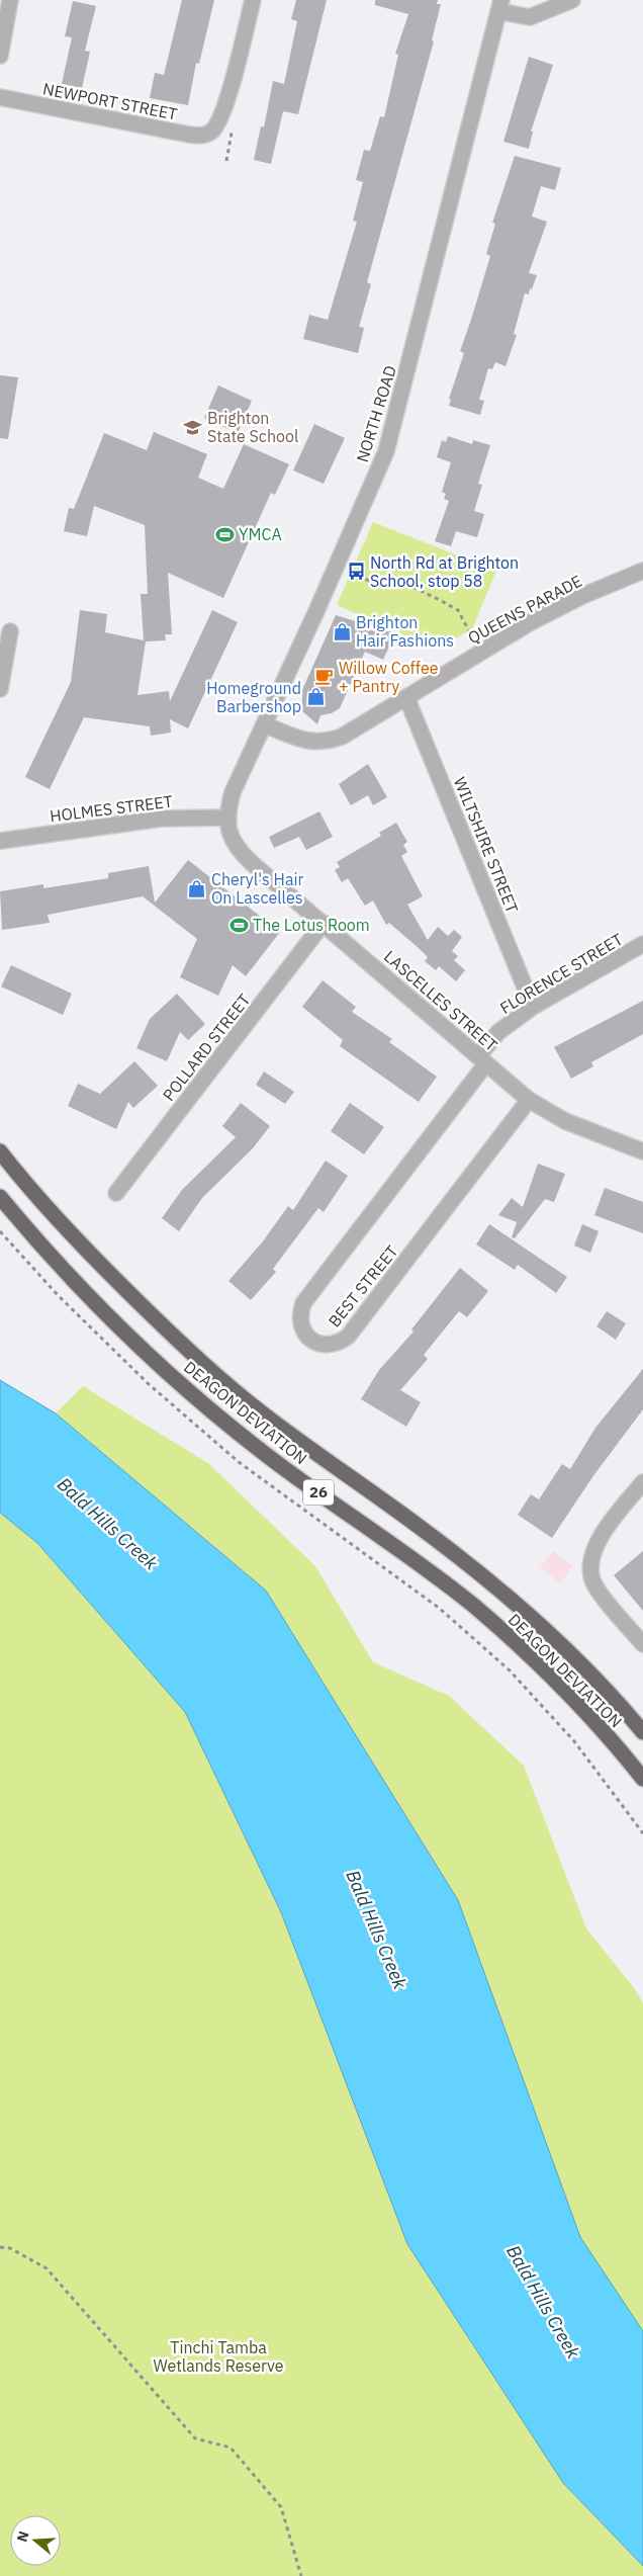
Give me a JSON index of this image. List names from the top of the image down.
{
  "streets": {
    "highway": ["DEAGON DEVIATION", "26"],
    "street": [
      "NEWPORT STREET",
      "NORTH ROAD",
      "QUEENS PARADE",
      "HOLMES STREET",
      "WILTSHIRE STREET",
      "FLORENCE STREET",
      "LASCELLES STREET",
      "POLLARD STREET",
      "BEST STREET"
    ]
  },
  "crossings": [
    ["NORTH ROAD", "QUEENS PARADE"],
    ["NORTH ROAD", "HOLMES STREET"],
    ["NORTH ROAD", "LASCELLES STREET"],
    ["QUEENS PARADE", "WILTSHIRE STREET"],
    ["HOLMES STREET", "LASCELLES STREET"],
    ["WILTSHIRE STREET", "FLORENCE STREET"],
    ["FLORENCE STREET", "LASCELLES STREET"],
    ["FLORENCE STREET", "BEST STREET"],
    ["LASCELLES STREET", "POLLARD STREET"],
    ["LASCELLES STREET", "BEST STREET"]
  ],
  "water": ["Bald Hills Creek"],
  "parks": ["Tinchi Tamba Wetlands Reserve"],
  "places": {
    "school or university": ["Brighton State School"],
    "sports": ["YMCA", "The Lotus Room"],
    "bus stop": ["North Rd at Brighton School, stop 58"],
    "shop": ["Brighton Hair Fashions", "Homeground Barbershop", "Cheryl's Hair On Lascelles"],
    "cafe": ["Willow Coffee + Pantry"]
  },
  "north": "left"
}
